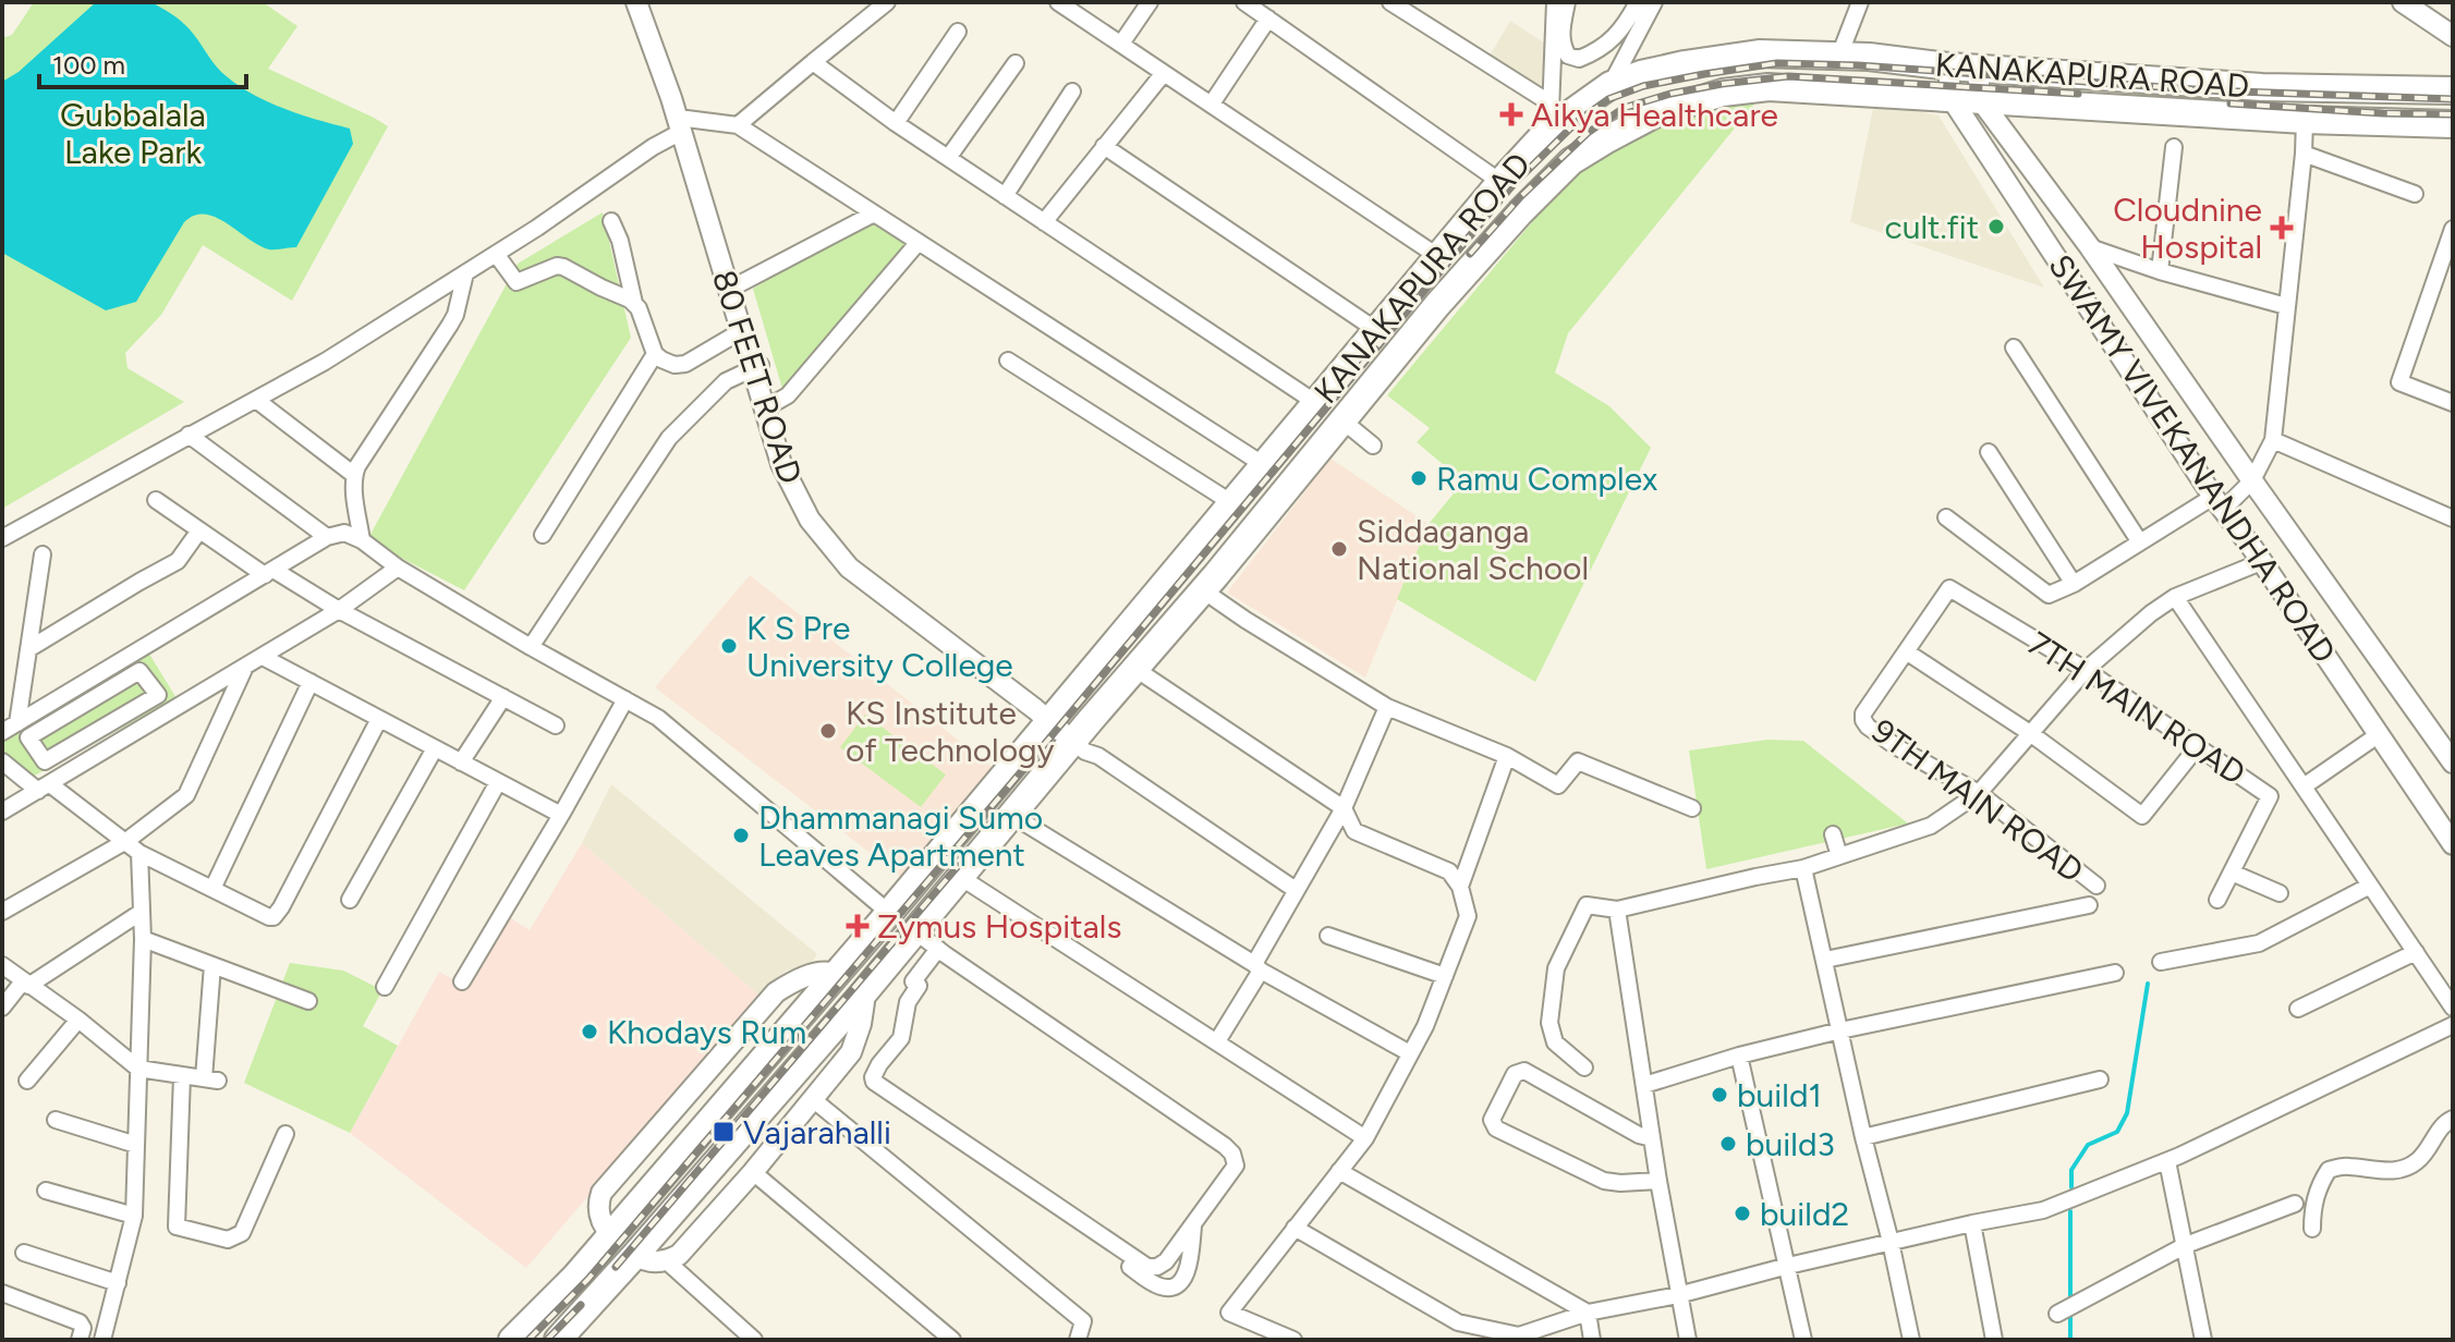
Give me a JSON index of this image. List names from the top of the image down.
{
  "streets": {
    "highway": ["KANAKAPURA ROAD"],
    "main road": ["80 FEET ROAD", "SWAMY VIVEKANANDHA ROAD"],
    "street": ["7TH MAIN ROAD", "9TH MAIN ROAD"]
  },
  "crossings": [
    ["KANAKAPURA ROAD", "80 FEET ROAD"],
    ["KANAKAPURA ROAD", "SWAMY VIVEKANANDHA ROAD"],
    ["7TH MAIN ROAD", "9TH MAIN ROAD"]
  ],
  "parks": ["Gubbalala Lake Park"],
  "places": {
    "health": ["Aikya Healthcare", "Cloudnine Hospital", "Zymus Hospitals"],
    "other": [
      "cult.fit",
      "Ramu Complex",
      "Siddaganga National School",
      "K S Pre University College",
      "KS Institute of Technology",
      "Dhammanagi Sumo Leaves Apartment",
      "Khodays Rum",
      "build1",
      "build3",
      "build2"
    ],
    "transit": ["Vajarahalli"]
  },
  "scale_bar": "100 m"
}
